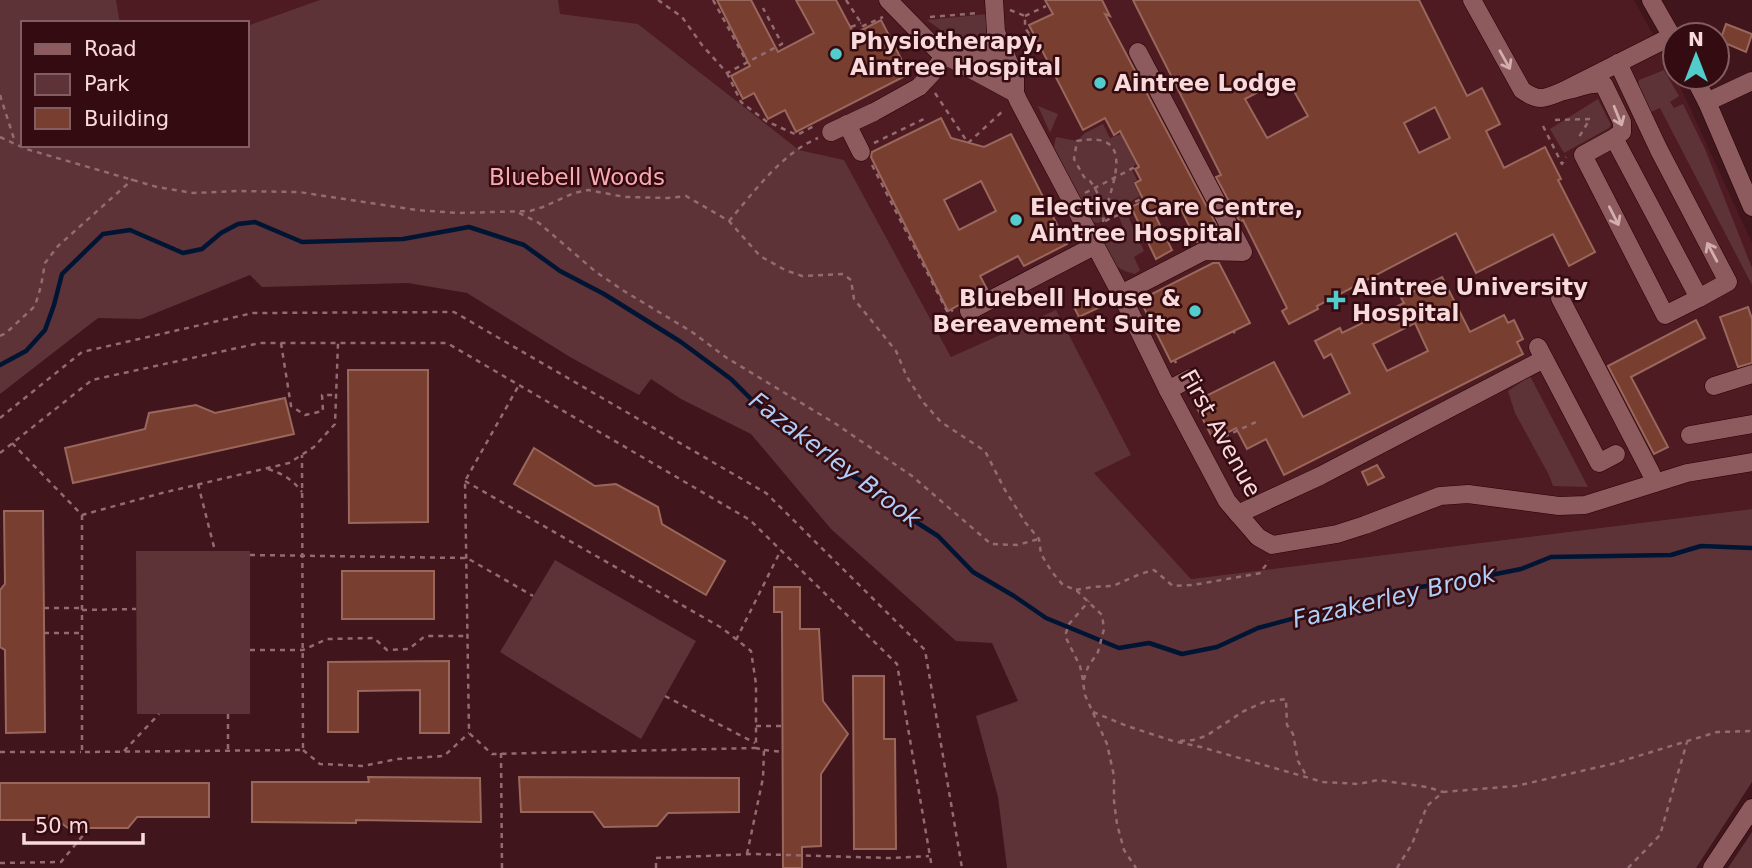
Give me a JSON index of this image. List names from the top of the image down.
{
  "streets": {
    "street": ["First Avenue"]
  },
  "water": ["Fazakerley Brook"],
  "parks": ["Bluebell Woods"],
  "places": {
    "other": [
      "Physiotherapy, Aintree Hospital",
      "Aintree Lodge",
      "Elective Care Centre, Aintree Hospital",
      "Bluebell House & Bereavement Suite"
    ],
    "health": ["Aintree University Hospital"]
  },
  "legend": ["Road", "Park", "Building"],
  "scale_bar": "50 m",
  "north": "top"
}
